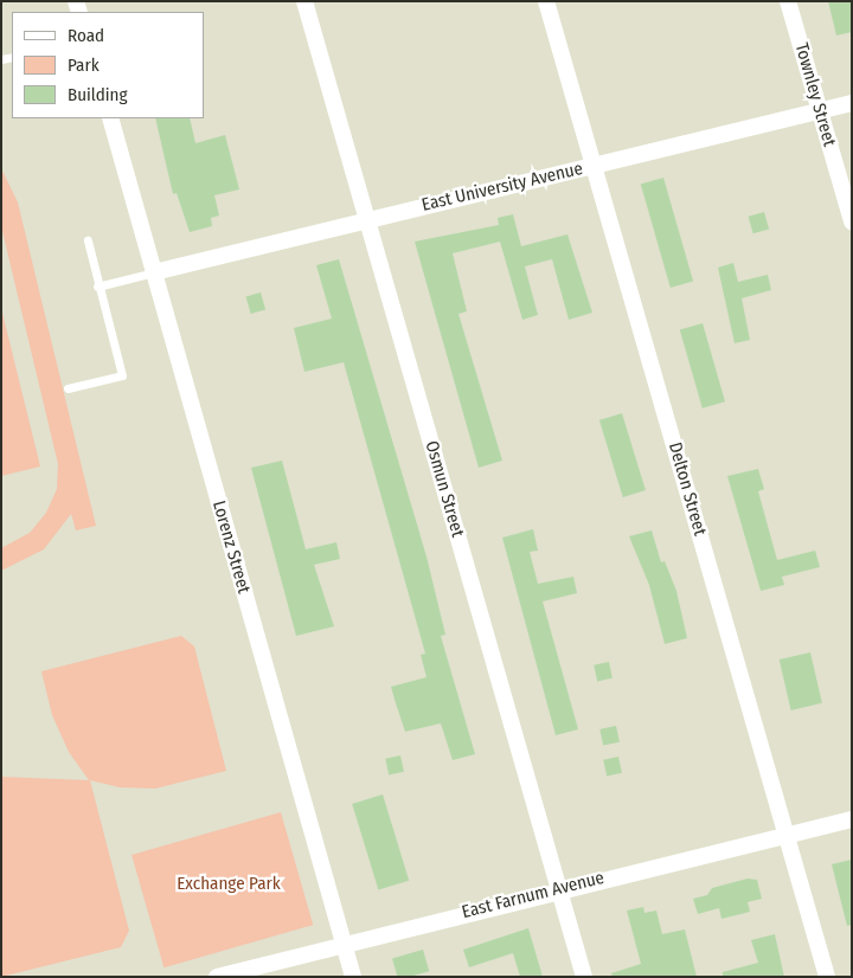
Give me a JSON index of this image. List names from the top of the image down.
{
  "streets": {
    "street": [
      "Townley Street",
      "East University Avenue",
      "Osmun Street",
      "Delton Street",
      "Lorenz Street",
      "East Farnum Avenue"
    ]
  },
  "crossings": [
    ["Townley Street", "East University Avenue"],
    ["East University Avenue", "Osmun Street"],
    ["East University Avenue", "Delton Street"],
    ["East University Avenue", "Lorenz Street"],
    ["Osmun Street", "East Farnum Avenue"],
    ["Delton Street", "East Farnum Avenue"],
    ["Lorenz Street", "East Farnum Avenue"]
  ],
  "parks": ["Exchange Park"],
  "legend": ["Road", "Park", "Building"]
}
